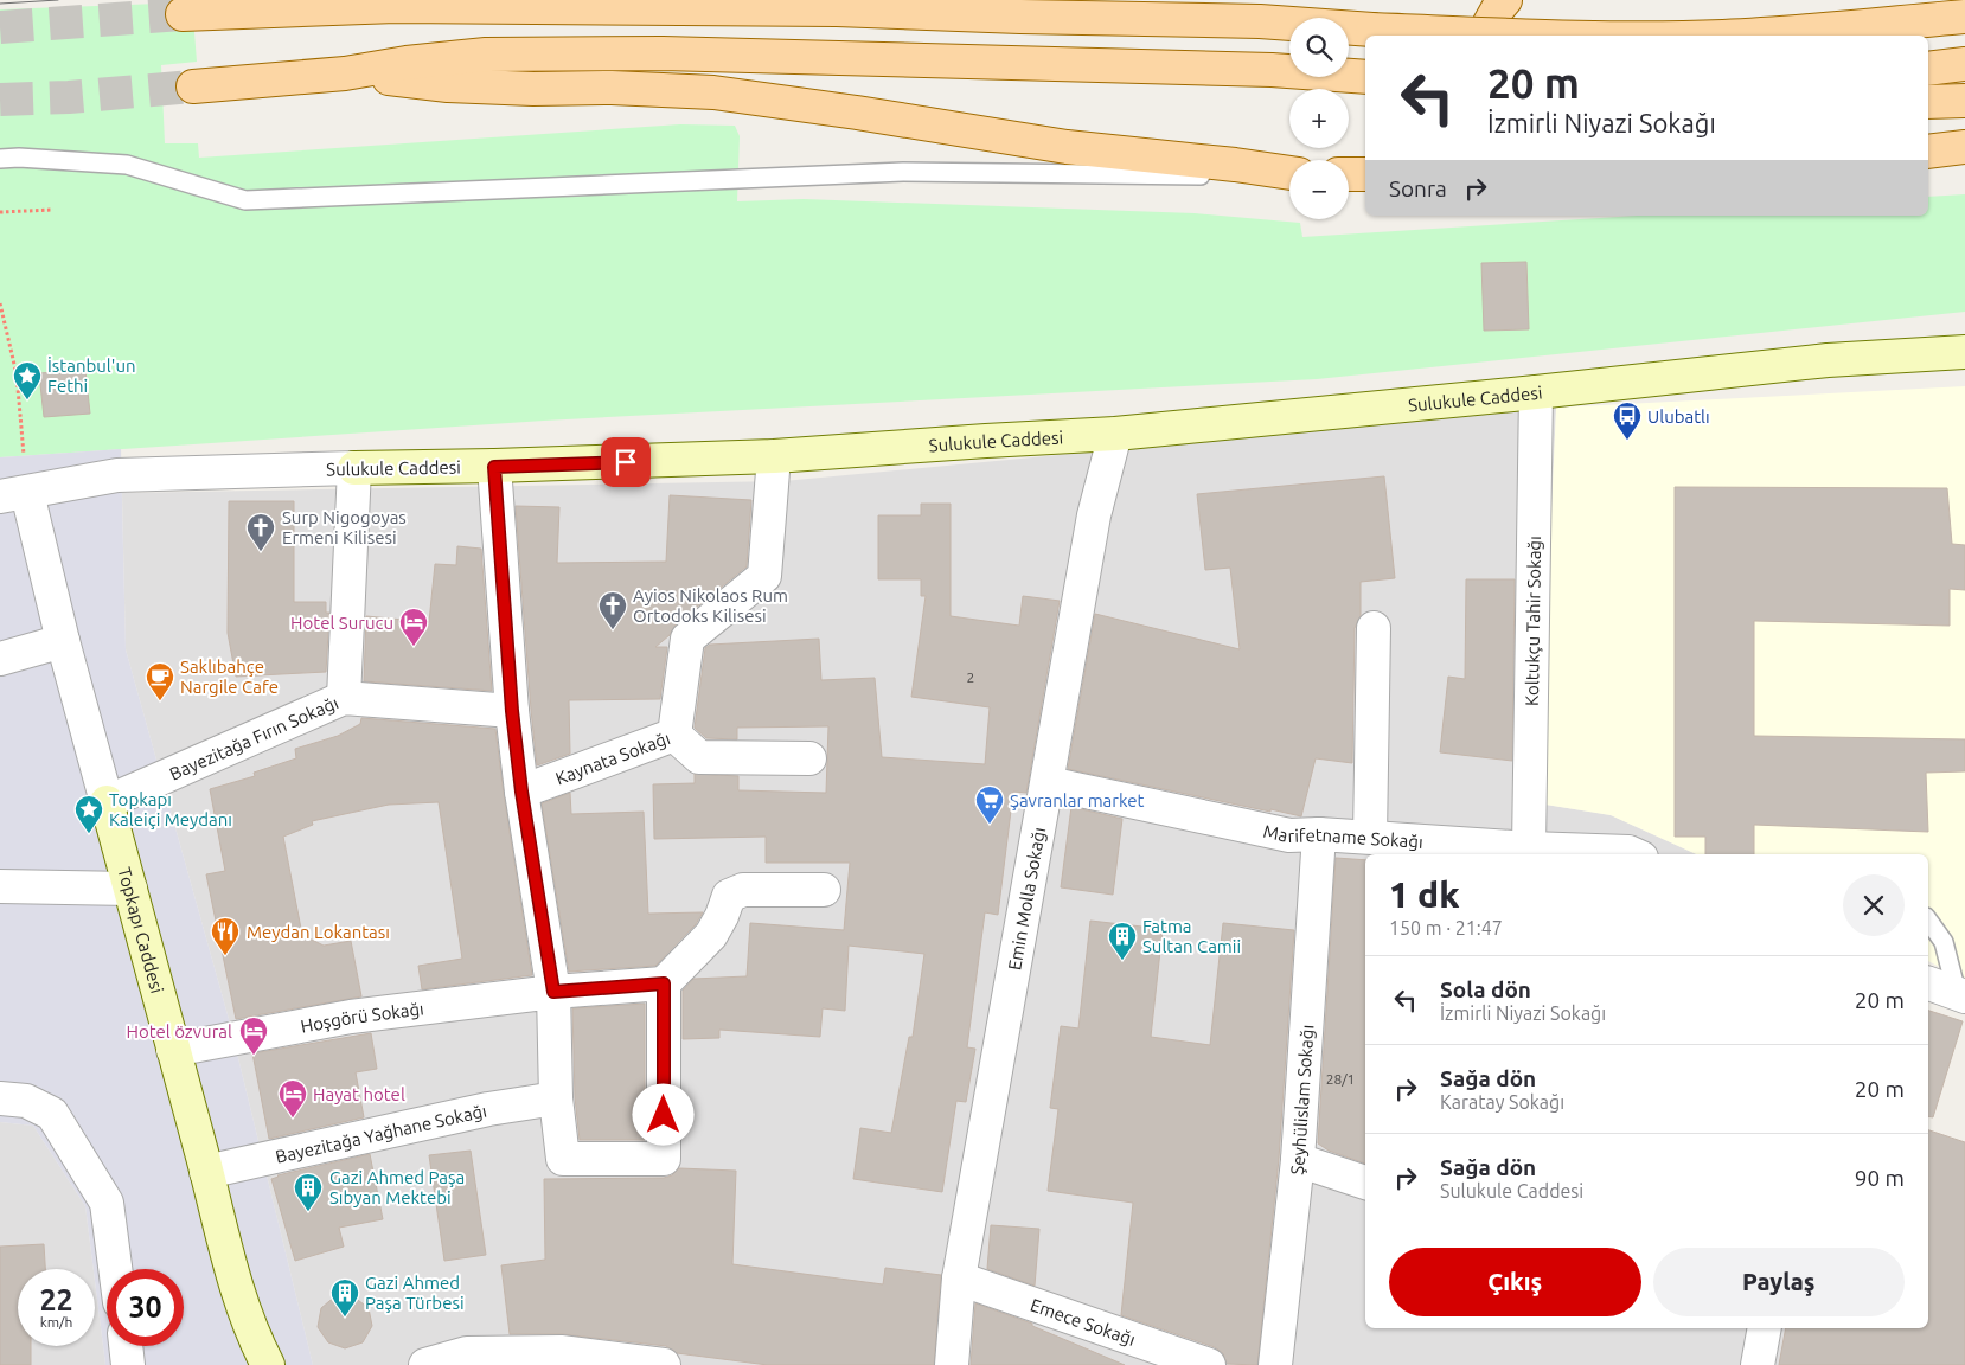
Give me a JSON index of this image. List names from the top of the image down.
{
  "streets": {
    "street": [
      "Sulukule Caddesi",
      "Koltukçu Tahir Sokağı",
      "Bayezitağa Fırın Sokağı",
      "Kaynata Sokağı",
      "Marifetname Sokağı",
      "Emin Molla Sokağı",
      "Topkapı Caddesi",
      "Hoşgörü Sokağı",
      "Şeyhülislam Sokağı",
      "Bayezitağa Yağhane Sokağı",
      "Emece Sokağı"
    ]
  },
  "crossings": [
    ["Sulukule Caddesi", "Koltukçu Tahir Sokağı"],
    ["Sulukule Caddesi", "Kaynata Sokağı"],
    ["Sulukule Caddesi", "Emin Molla Sokağı"],
    ["Sulukule Caddesi", "Topkapı Caddesi"],
    ["Koltukçu Tahir Sokağı", "Marifetname Sokağı"],
    ["Bayezitağa Fırın Sokağı", "Topkapı Caddesi"],
    ["Marifetname Sokağı", "Emin Molla Sokağı"],
    ["Marifetname Sokağı", "Şeyhülislam Sokağı"],
    ["Emin Molla Sokağı", "Emece Sokağı"],
    ["Topkapı Caddesi", "Hoşgörü Sokağı"],
    ["Topkapı Caddesi", "Bayezitağa Yağhane Sokağı"]
  ],
  "places": {
    "place": ["İstanbul'un Fethi", "Topkapı Kaleiçi Meydanı"],
    "bus stop": ["Ulubatlı"],
    "church": ["Surp Nigogoyas Ermeni Kilisesi", "Ayios Nikolaos Rum Ortodoks Kilisesi"],
    "hotel": ["Hotel Surucu", "Hotel özvural", "Hayat hotel"],
    "cafe": ["Saklıbahçe Nargile Cafe"],
    "supermarket": ["Şavranlar market"],
    "restaurant": ["Meydan Lokantası"],
    "building": ["Fatma Sultan Camii", "Gazi Ahmed Paşa Sıbyan Mektebi", "Gazi Ahmed Paşa Türbesi"]
  },
  "house_numbers": ["2", "28/1"],
  "page": {
    "map_buttons": ["+", "−"],
    "turn": ["20 m", "İzmirli Niyazi Sokağı"],
    "then": "Sonra",
    "heading": ["1 dk", "150 m · 21:47"],
    "list": [
      {
        "name": "Sola dön",
        "note": "İzmirli Niyazi Sokağı",
        "value": "20 m"
      },
      {
        "name": "Sağa dön",
        "note": "Karatay Sokağı",
        "value": "20 m"
      },
      {
        "name": "Sağa dön",
        "note": "Sulukule Caddesi",
        "value": "90 m"
      }
    ],
    "buttons": ["Çıkış", "Paylaş"],
    "speed": "22 km/h",
    "limit": "30"
  }
}
